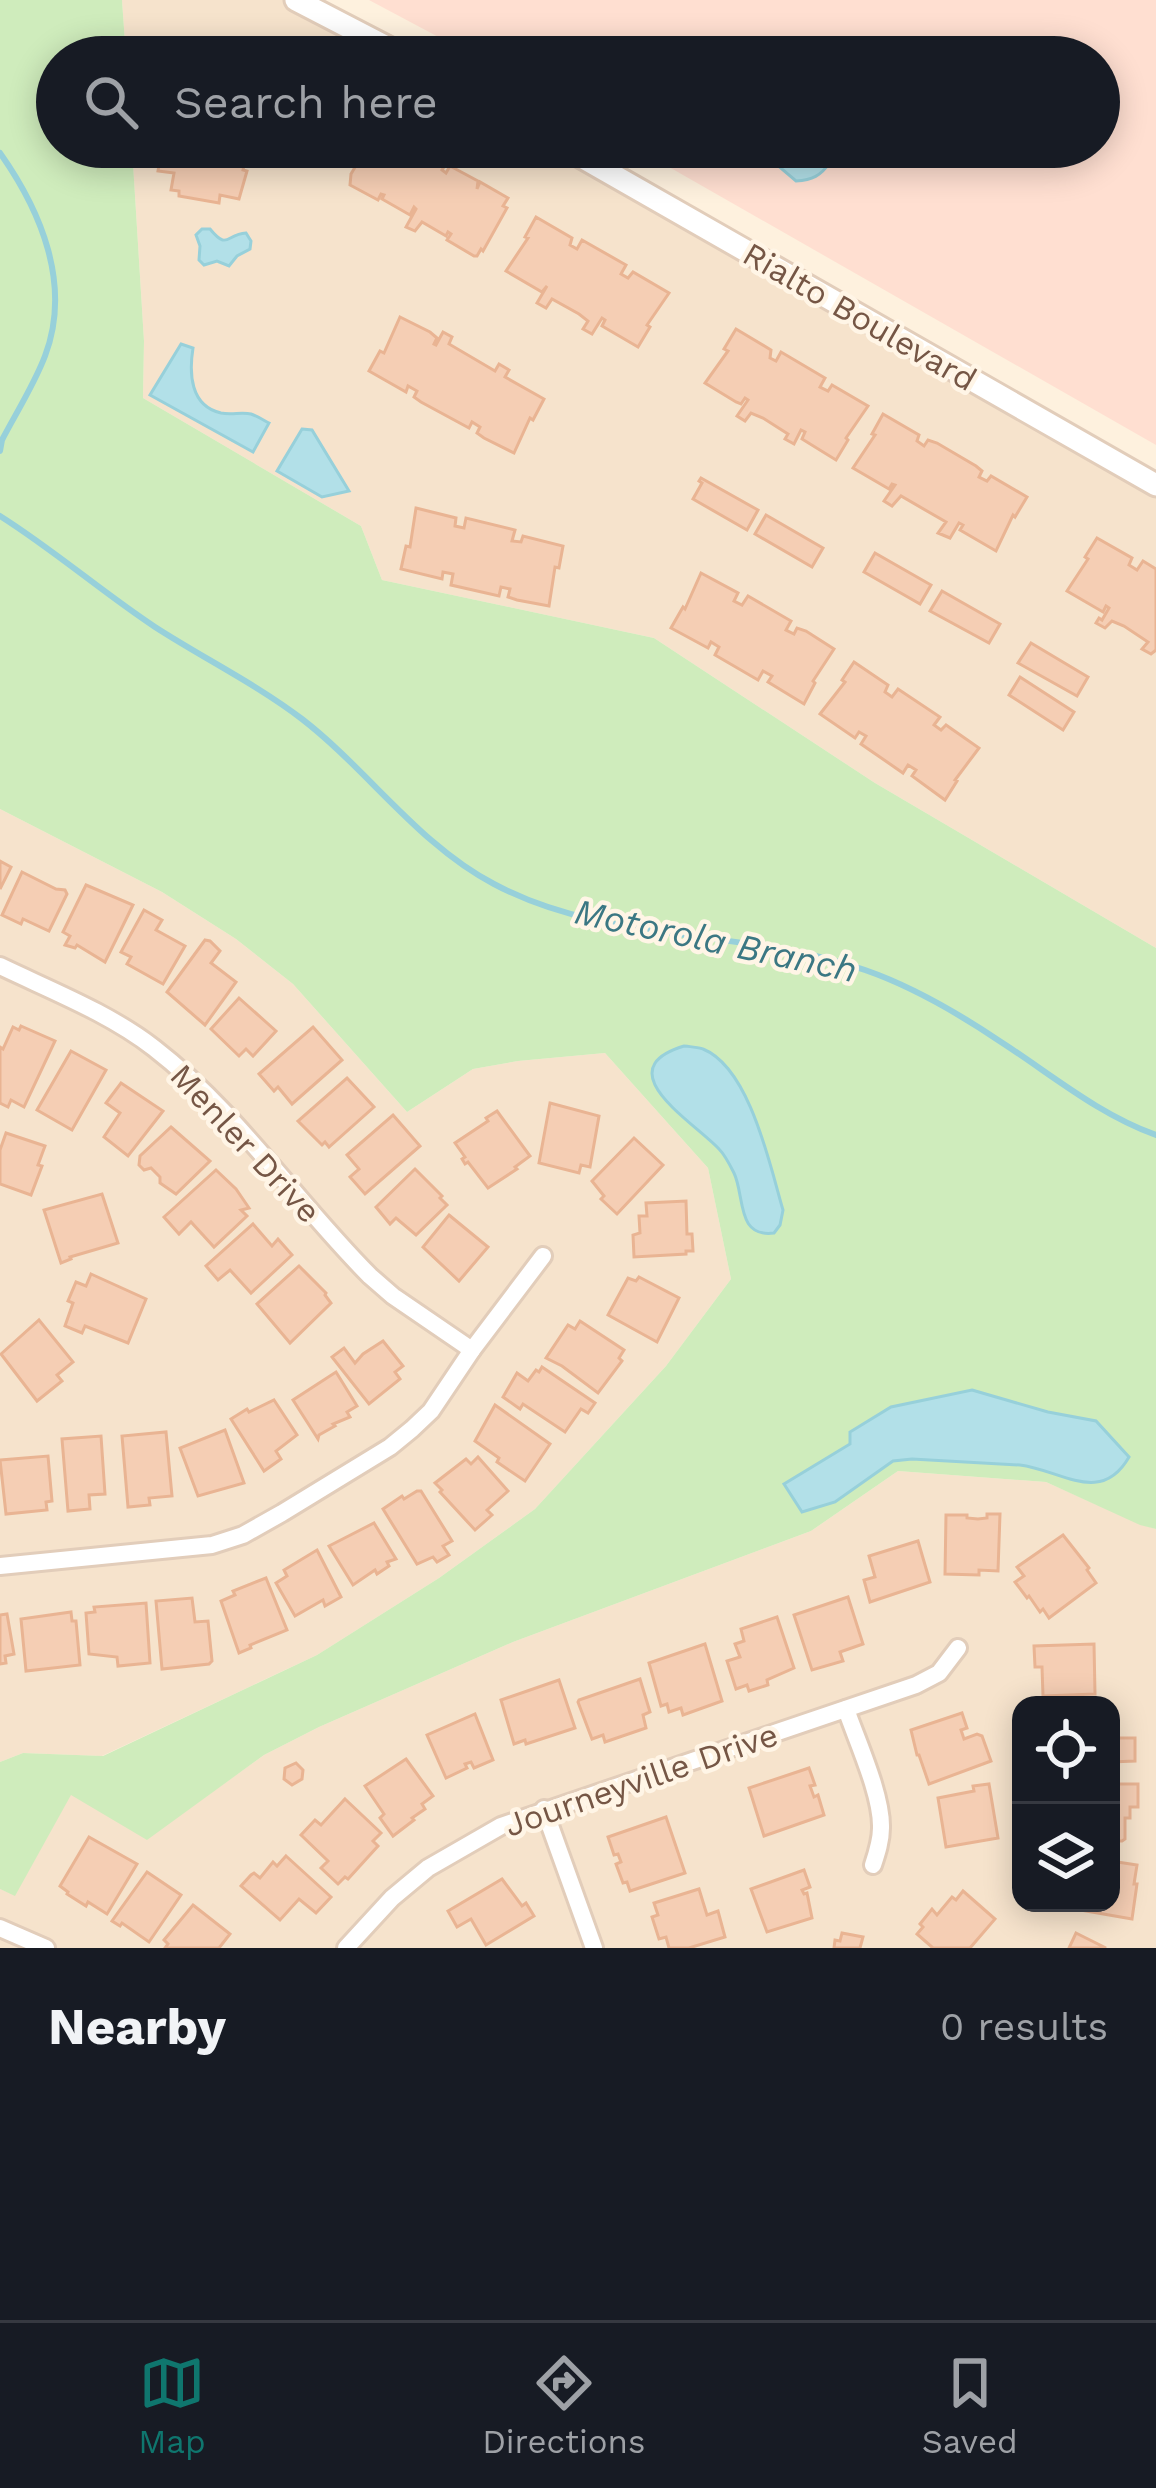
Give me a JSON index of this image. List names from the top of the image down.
{
  "streets": {
    "street": ["Rialto Boulevard", "Menler Drive", "Journeyville Drive"]
  },
  "water": ["Motorola Branch"],
  "page": {
    "search": "Search here",
    "heading": ["Nearby", "0 results"],
    "nav": ["Map", "Directions", "Saved"]
  }
}
